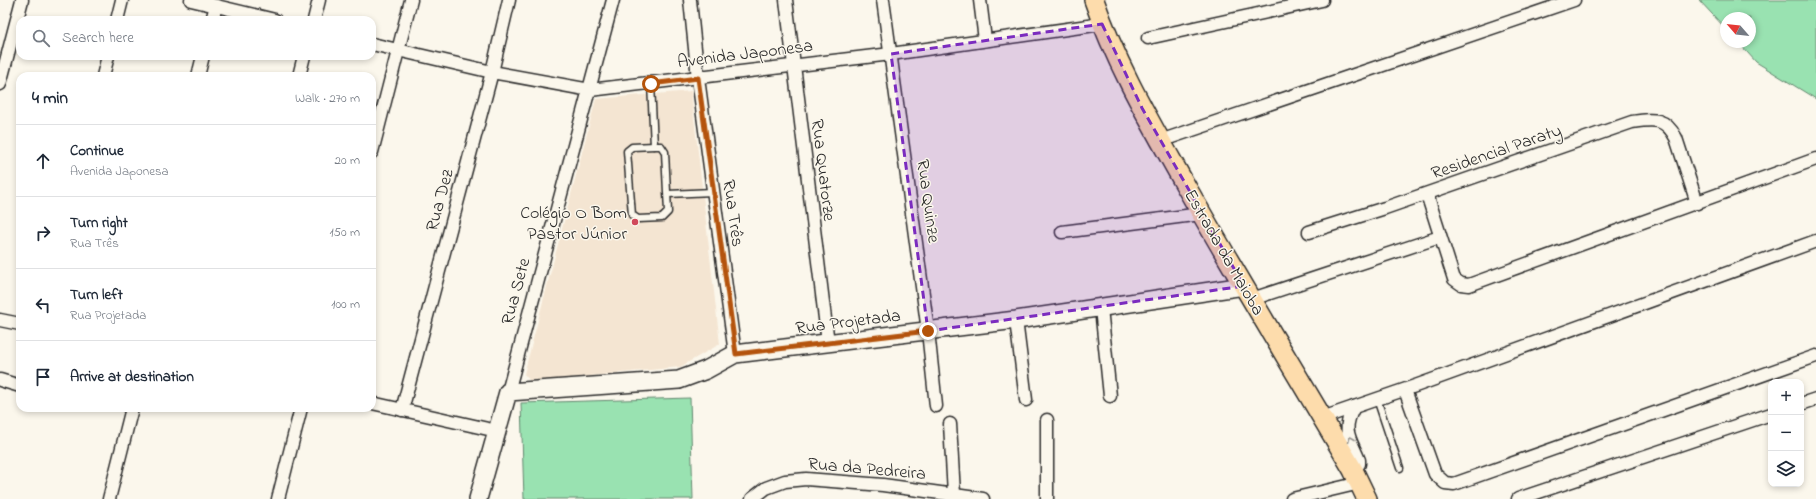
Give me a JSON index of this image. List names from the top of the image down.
{
  "streets": {
    "main road": ["Estrada da Maioba"],
    "street": [
      "Avenida Japonesa",
      "Residencial Paraty",
      "Rua Quatorze",
      "Rua Dez",
      "Rua Quinze",
      "Rua Três",
      "Rua Sete",
      "Rua Projetada",
      "Rua da Pedreira"
    ]
  },
  "crossings": [
    ["Avenida Japonesa", "Rua Quatorze"],
    ["Avenida Japonesa", "Rua Dez"],
    ["Avenida Japonesa", "Rua Quinze"],
    ["Avenida Japonesa", "Rua Três"],
    ["Avenida Japonesa", "Estrada da Maioba"],
    ["Avenida Japonesa", "Rua Sete"],
    ["Rua Quatorze", "Rua Projetada"],
    ["Rua Quinze", "Rua Projetada"],
    ["Rua Três", "Rua Projetada"],
    ["Estrada da Maioba", "Rua Projetada"],
    ["Rua Sete", "Rua Projetada"]
  ],
  "places": ["Colégio O Bom Pastor Júnior"],
  "north": "top left",
  "page": {
    "search": "Search here",
    "heading": ["4 min", "Walk · 270 m"],
    "list": [
      ["Continue", "Avenida Japonesa", "20 m"],
      ["Turn right", "Rua Três", "150 m"],
      ["Turn left", "Rua Projetada", "100 m"],
      "Arrive at destination"
    ],
    "map_buttons": ["+", "−"]
  }
}
